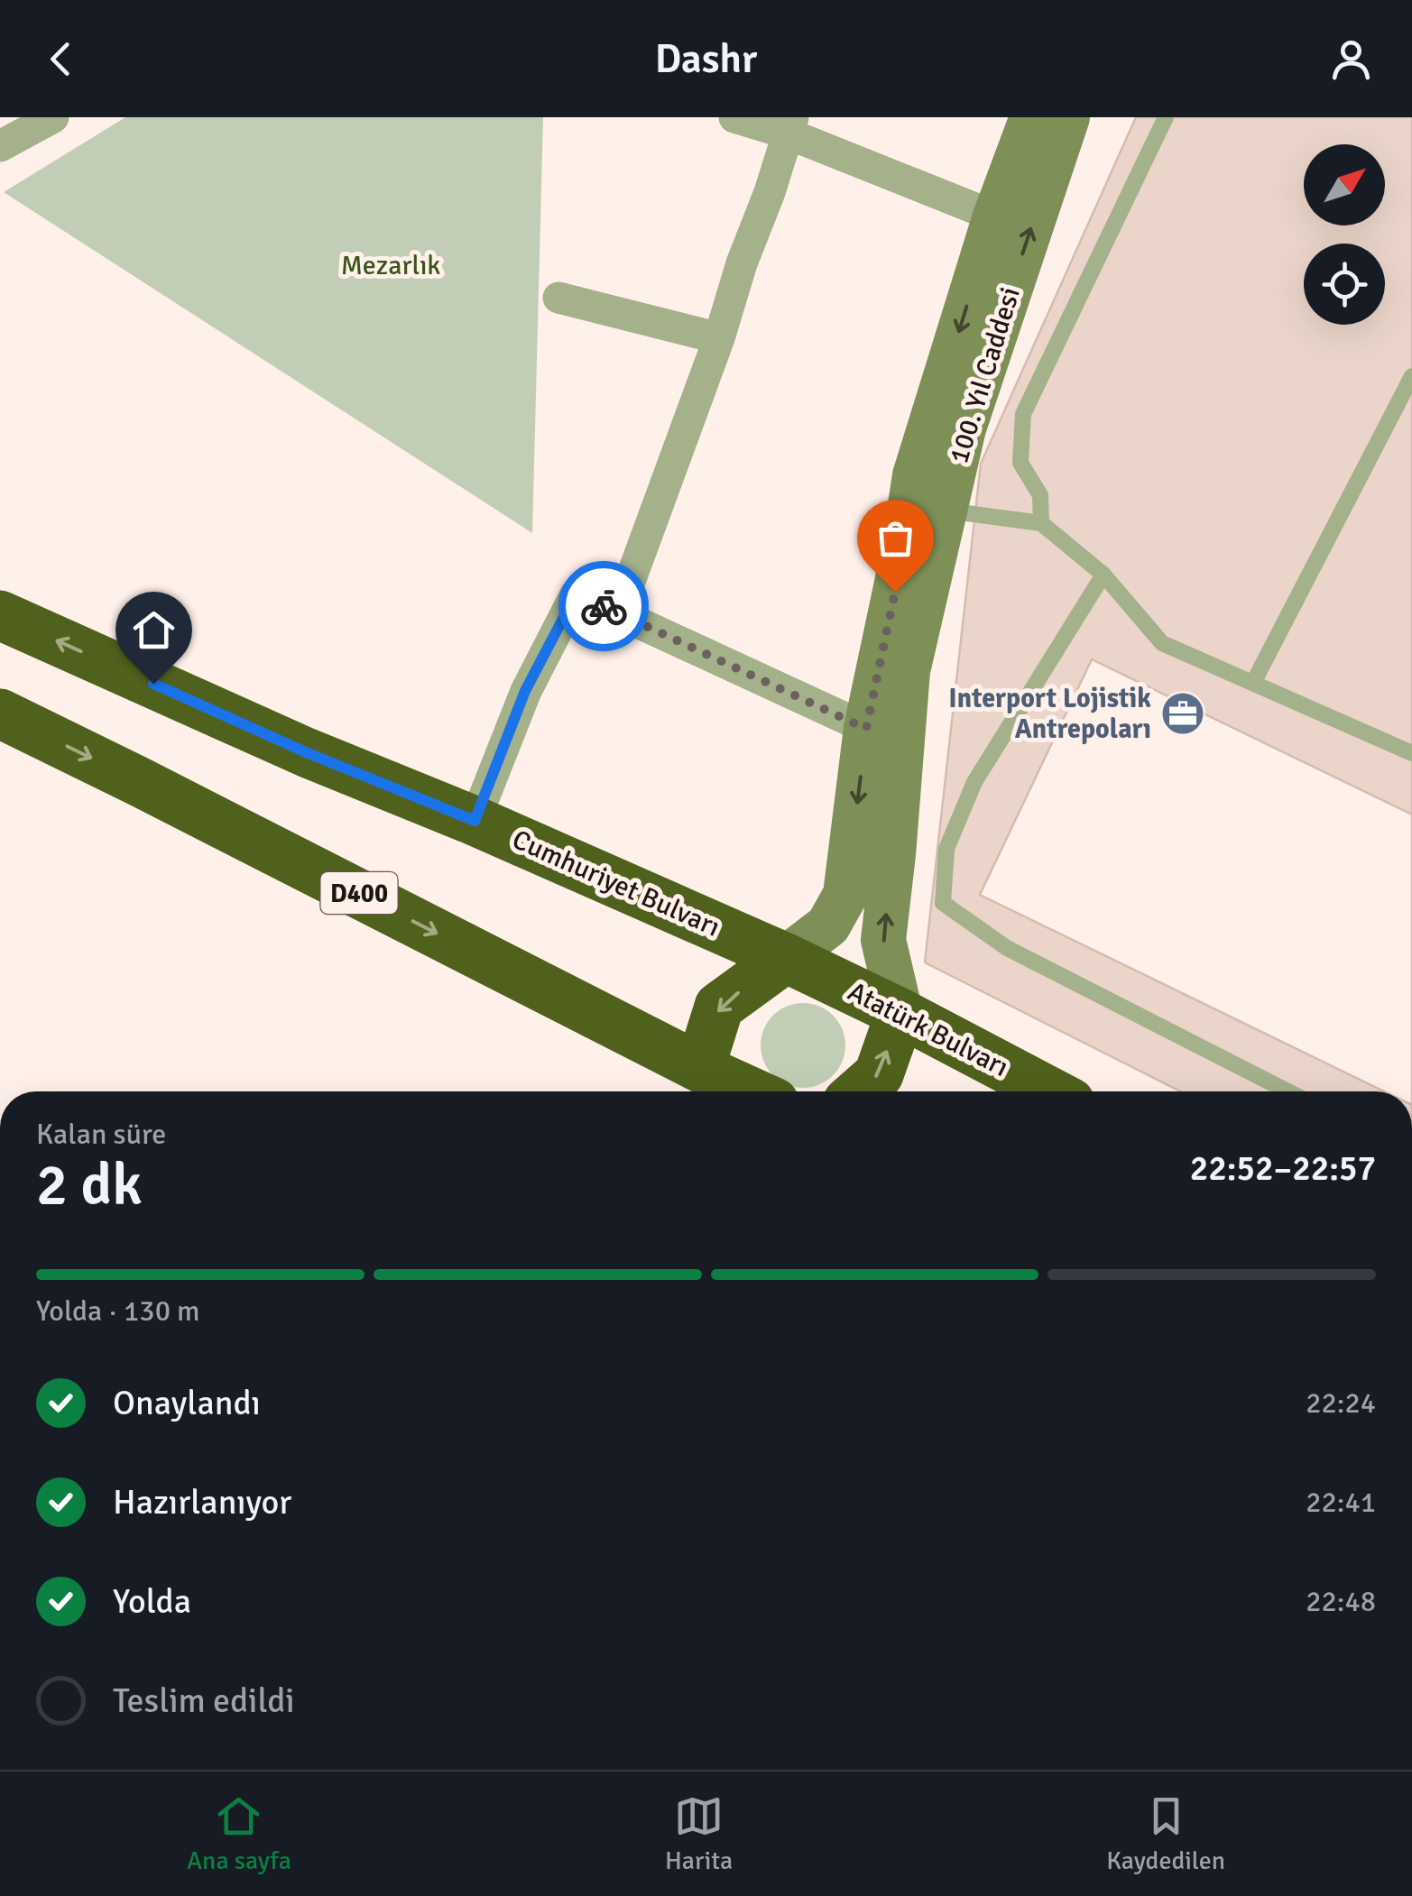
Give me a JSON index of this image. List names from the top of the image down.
{
  "streets": {
    "highway": ["Cumhuriyet Bulvarı", "D400", "Atatürk Bulvarı"],
    "street": ["100. Yıl Caddesi"]
  },
  "crossings": [
    ["100. Yıl Caddesi", "Cumhuriyet Bulvarı"],
    ["100. Yıl Caddesi", "Atatürk Bulvarı"],
    ["Cumhuriyet Bulvarı", "Atatürk Bulvarı"]
  ],
  "parks": ["Mezarlık"],
  "places": {
    "office": ["Interport Lojistik Antrepoları"]
  },
  "north": "top right",
  "page": {
    "header": "Dashr",
    "heading": ["2 dk", "Kalan süre", "22:52–22:57"],
    "bar": "Yolda · 130 m",
    "list": [
      ["Onaylandı", "22:24"],
      ["Hazırlanıyor", "22:41"],
      ["Yolda", "22:48"],
      "Teslim edildi"
    ],
    "tabs": ["Ana sayfa", "Harita", "Kaydedilen"]
  }
}
